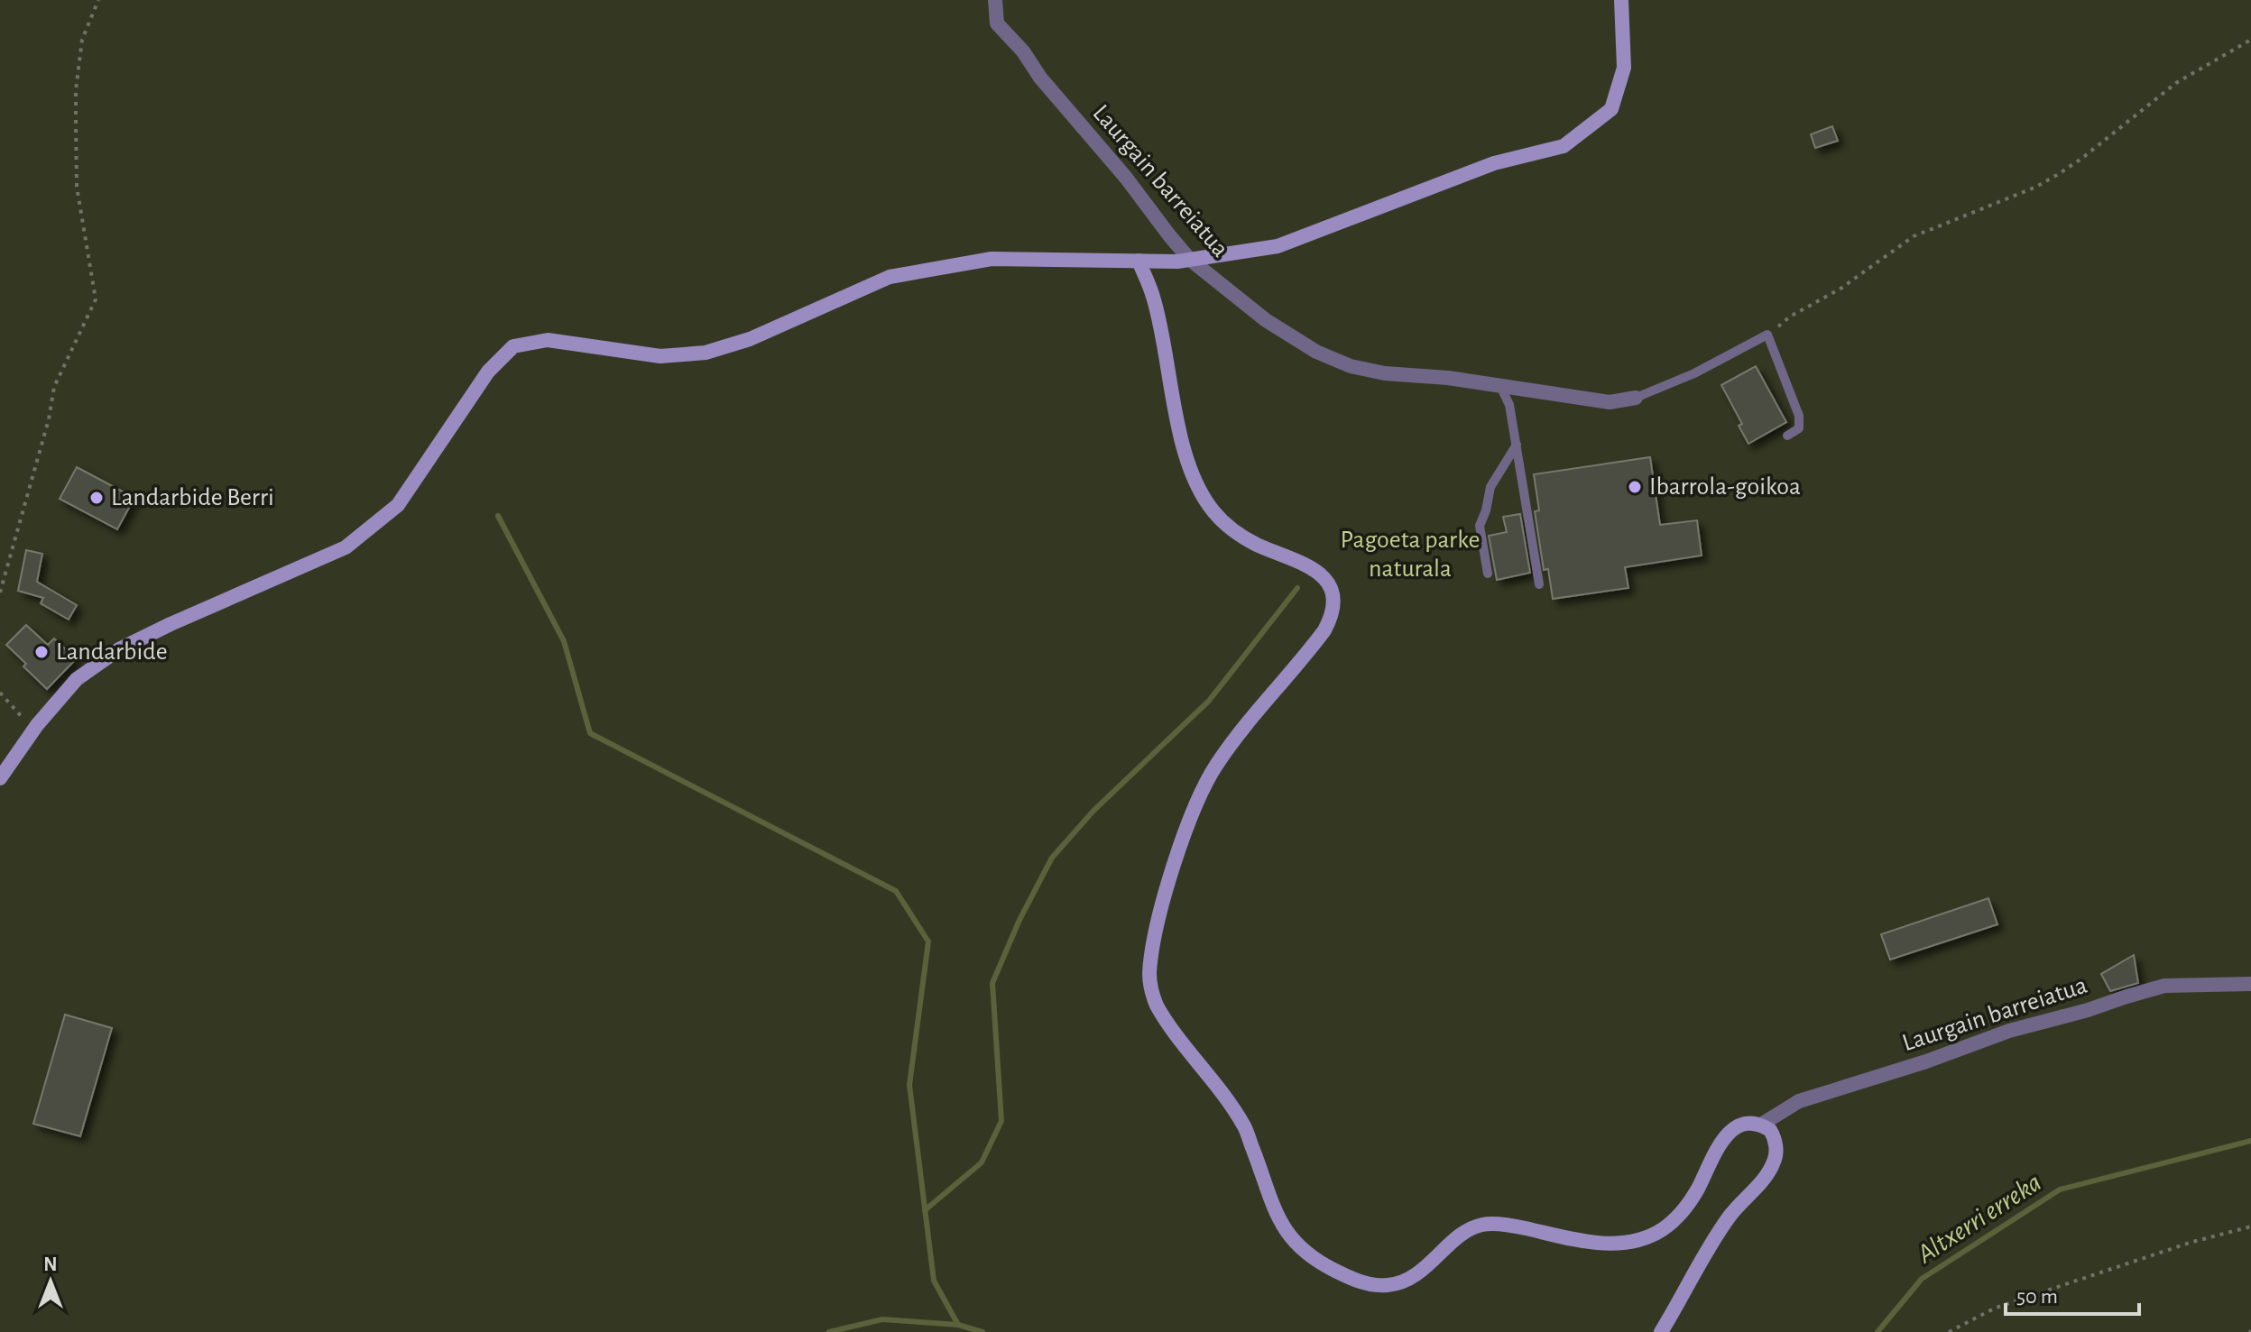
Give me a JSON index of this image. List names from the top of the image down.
{
  "streets": {
    "street": ["Laurgain barreiatua"]
  },
  "water": ["Altxerri erreka"],
  "parks": ["Pagoeta parke naturala"],
  "places": ["Ibarrola-goikoa", "Landarbide Berri", "Landarbide"],
  "scale_bar": "50 m",
  "north": "top"
}
